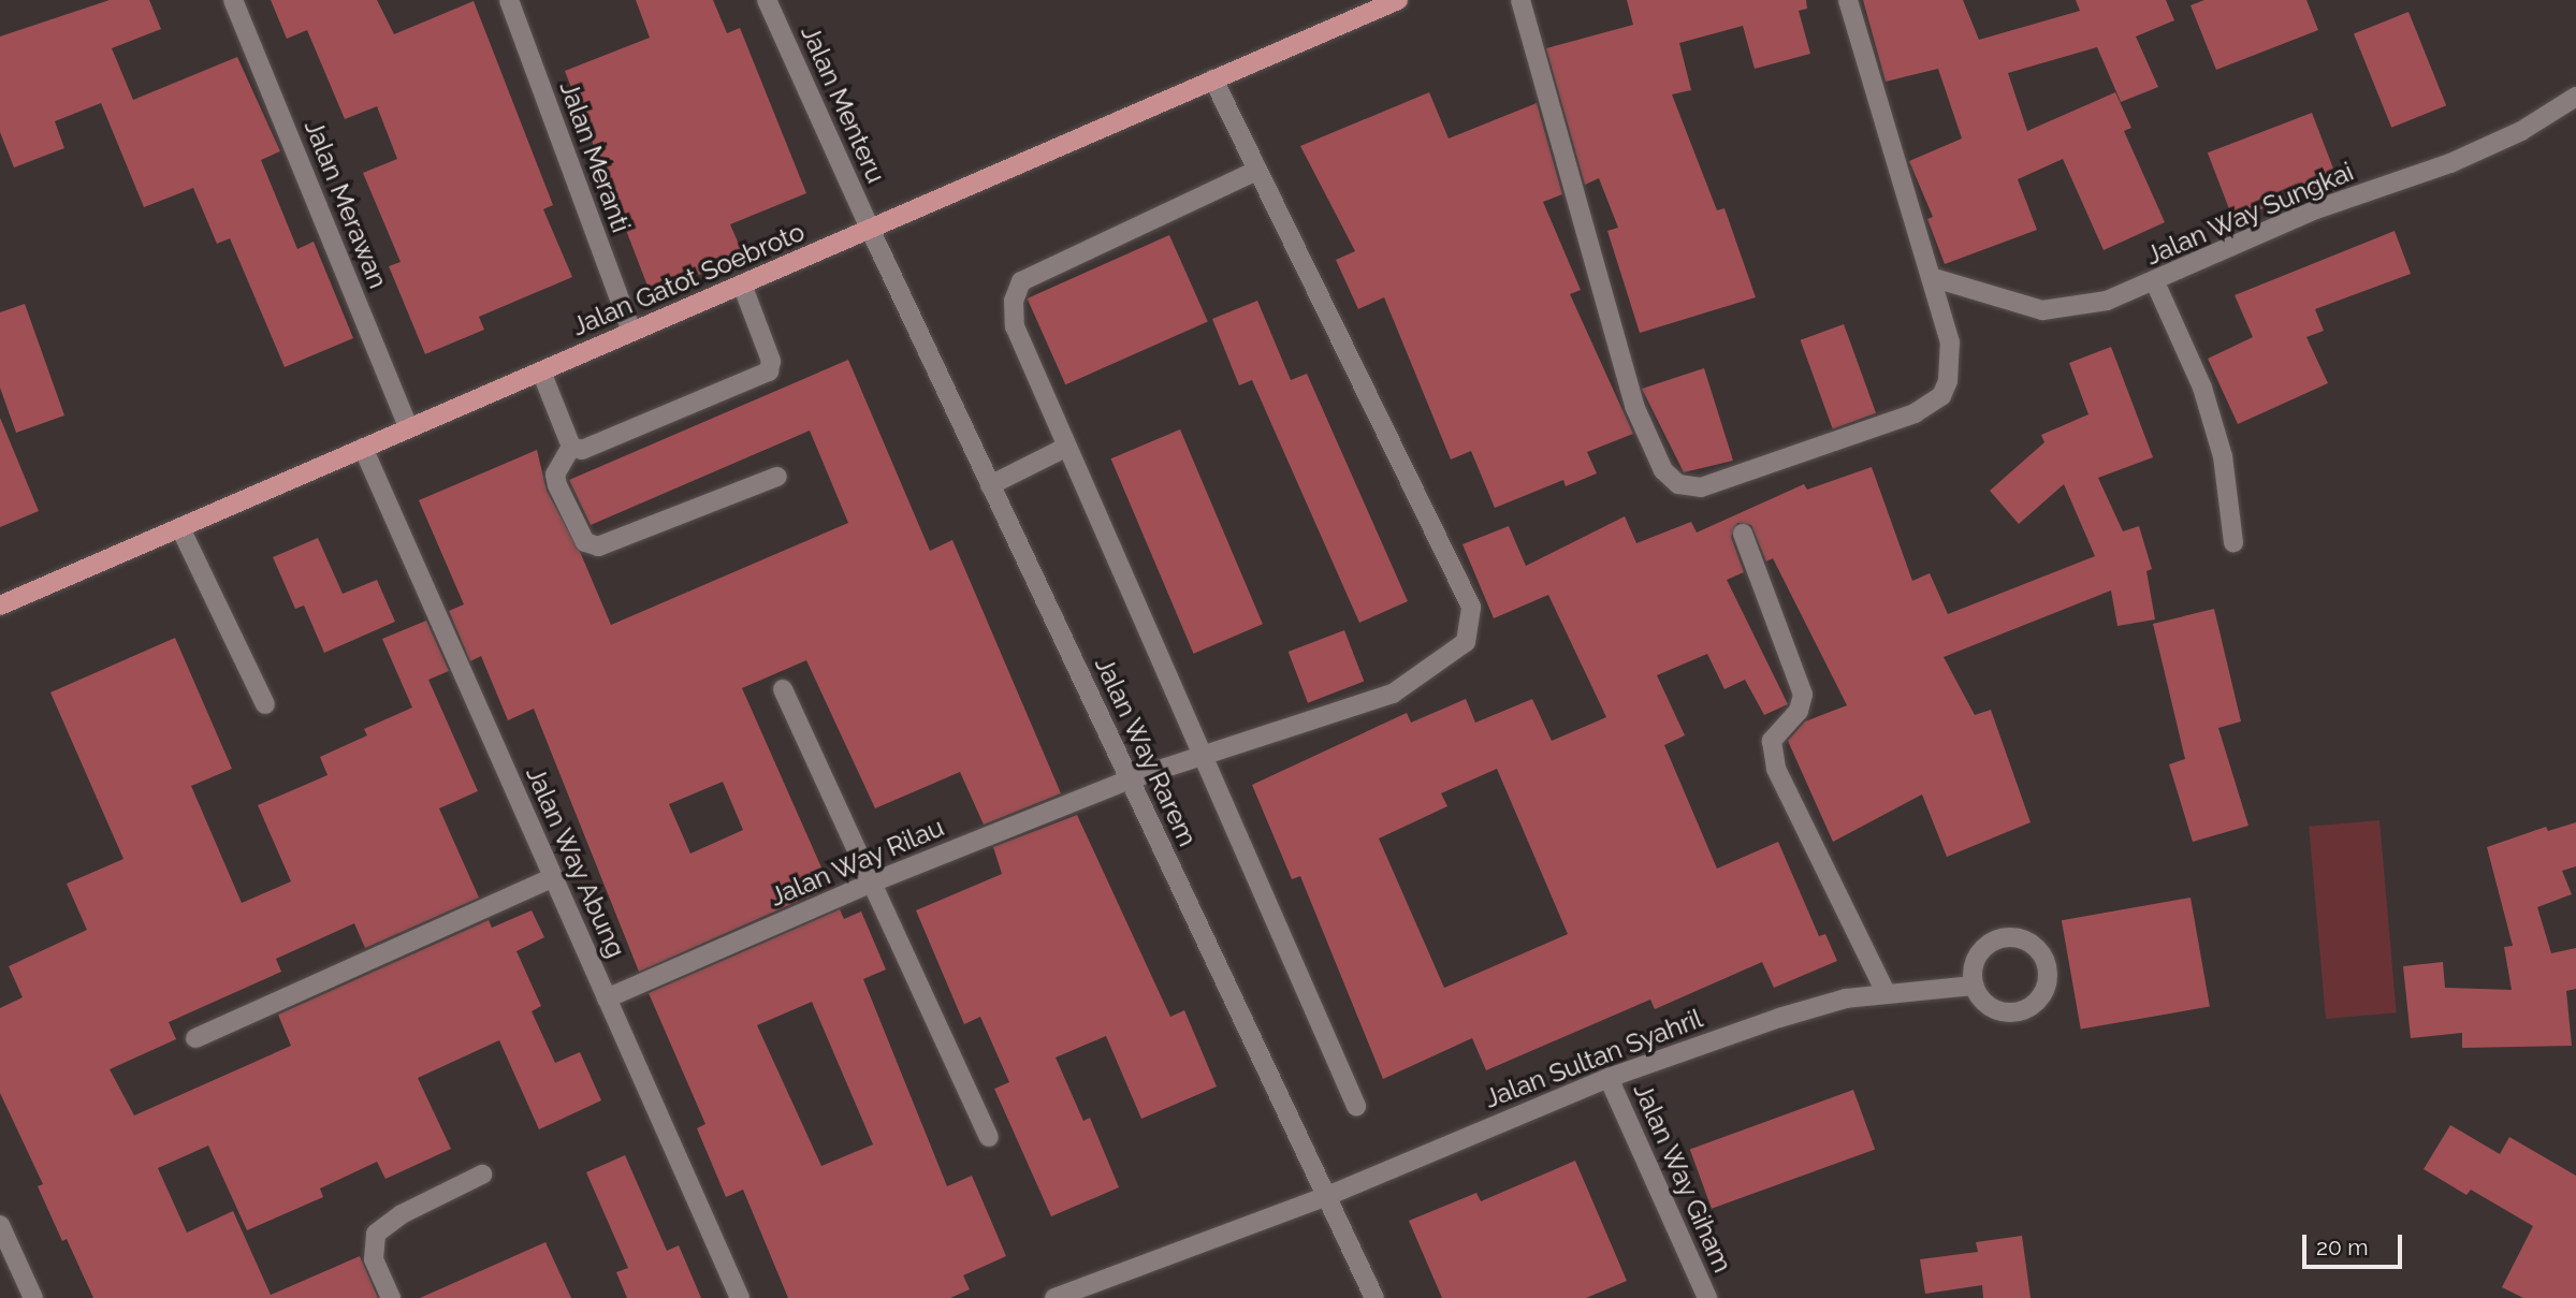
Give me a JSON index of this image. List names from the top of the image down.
{
  "streets": {
    "main road": ["Jalan Gatot Soebroto"],
    "street": [
      "Jalan Menteru",
      "Jalan Meranti",
      "Jalan Merawan",
      "Jalan Way Sungkai",
      "Jalan Way Rarem",
      "Jalan Way Abung",
      "Jalan Way Rilau",
      "Jalan Sultan Syahril",
      "Jalan Way Giham"
    ]
  },
  "crossings": [
    ["Jalan Menteru", "Jalan Gatot Soebroto"],
    ["Jalan Menteru", "Jalan Way Rarem"],
    ["Jalan Meranti", "Jalan Gatot Soebroto"],
    ["Jalan Merawan", "Jalan Gatot Soebroto"],
    ["Jalan Gatot Soebroto", "Jalan Way Rarem"],
    ["Jalan Gatot Soebroto", "Jalan Way Abung"],
    ["Jalan Gatot Soebroto", "Jalan Way Rilau"],
    ["Jalan Way Rarem", "Jalan Way Rilau"],
    ["Jalan Way Rarem", "Jalan Sultan Syahril"],
    ["Jalan Way Abung", "Jalan Way Rilau"],
    ["Jalan Sultan Syahril", "Jalan Way Giham"]
  ],
  "scale_bar": "20 m"
}
